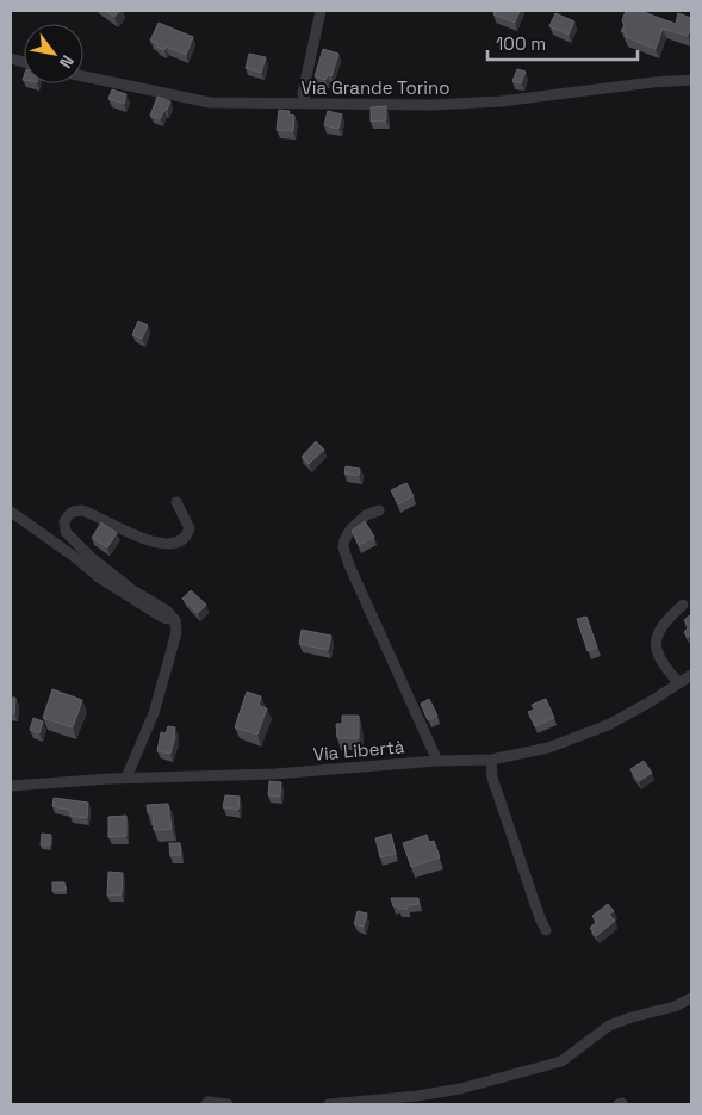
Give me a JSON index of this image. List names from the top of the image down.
{
  "streets": {
    "street": ["Via Grande Torino", "Via Libertà"]
  },
  "scale_bar": "100 m",
  "north": "bottom right"
}
